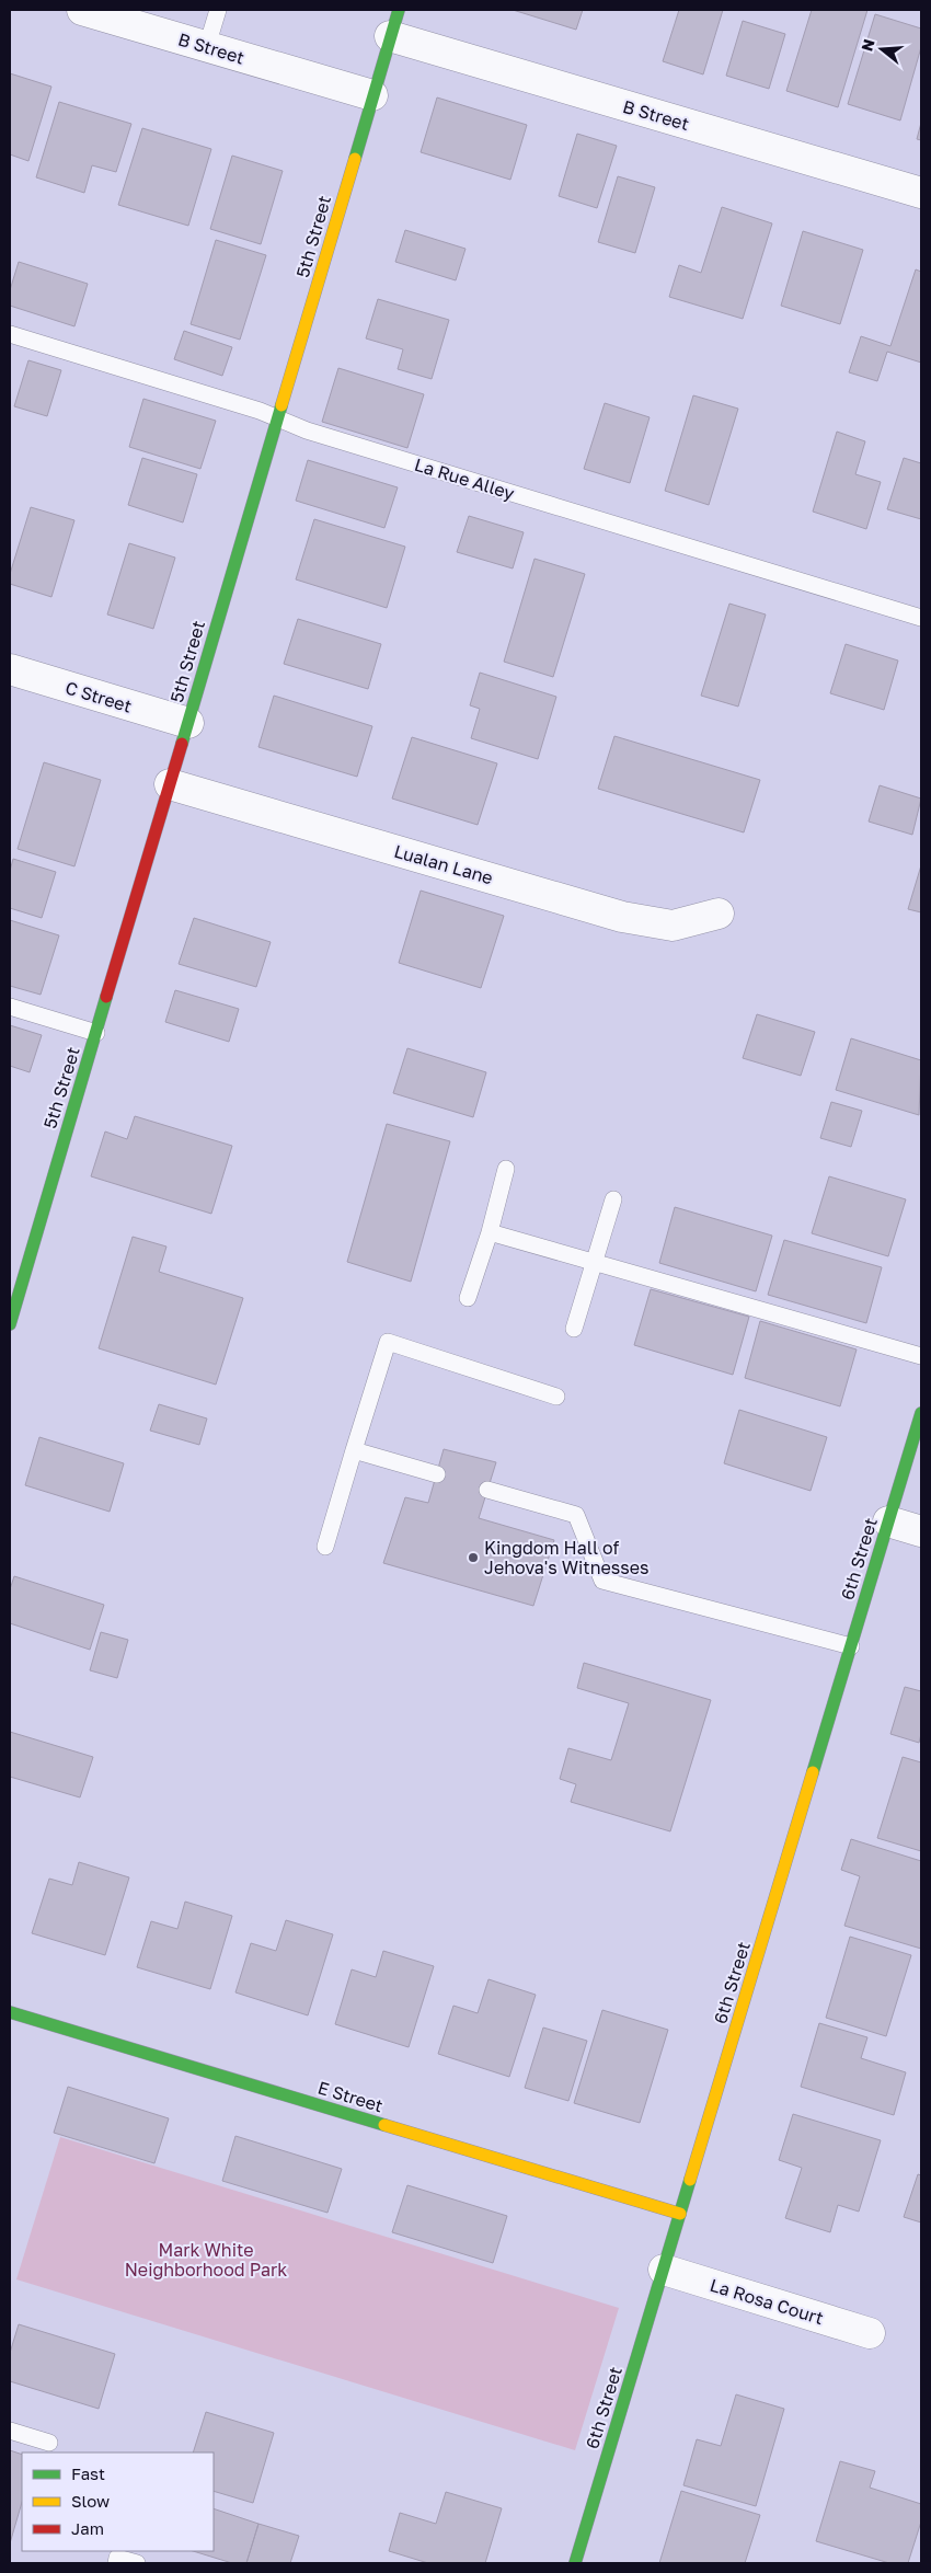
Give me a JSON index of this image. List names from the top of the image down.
{
  "streets": {
    "street": [
      "B Street",
      "5th Street",
      "C Street",
      "Lualan Lane",
      "6th Street",
      "E Street",
      "La Rosa Court"
    ],
    "lane": ["La Rue Alley"]
  },
  "crossings": [
    ["B Street", "5th Street"],
    ["5th Street", "La Rue Alley"],
    ["5th Street", "C Street"],
    ["5th Street", "Lualan Lane"],
    ["6th Street", "E Street"],
    ["6th Street", "La Rosa Court"]
  ],
  "parks": ["Mark White Neighborhood Park"],
  "places": ["Kingdom Hall of Jehova's Witnesses"],
  "legend": ["Fast", "Slow", "Jam"],
  "north": "left"
}
